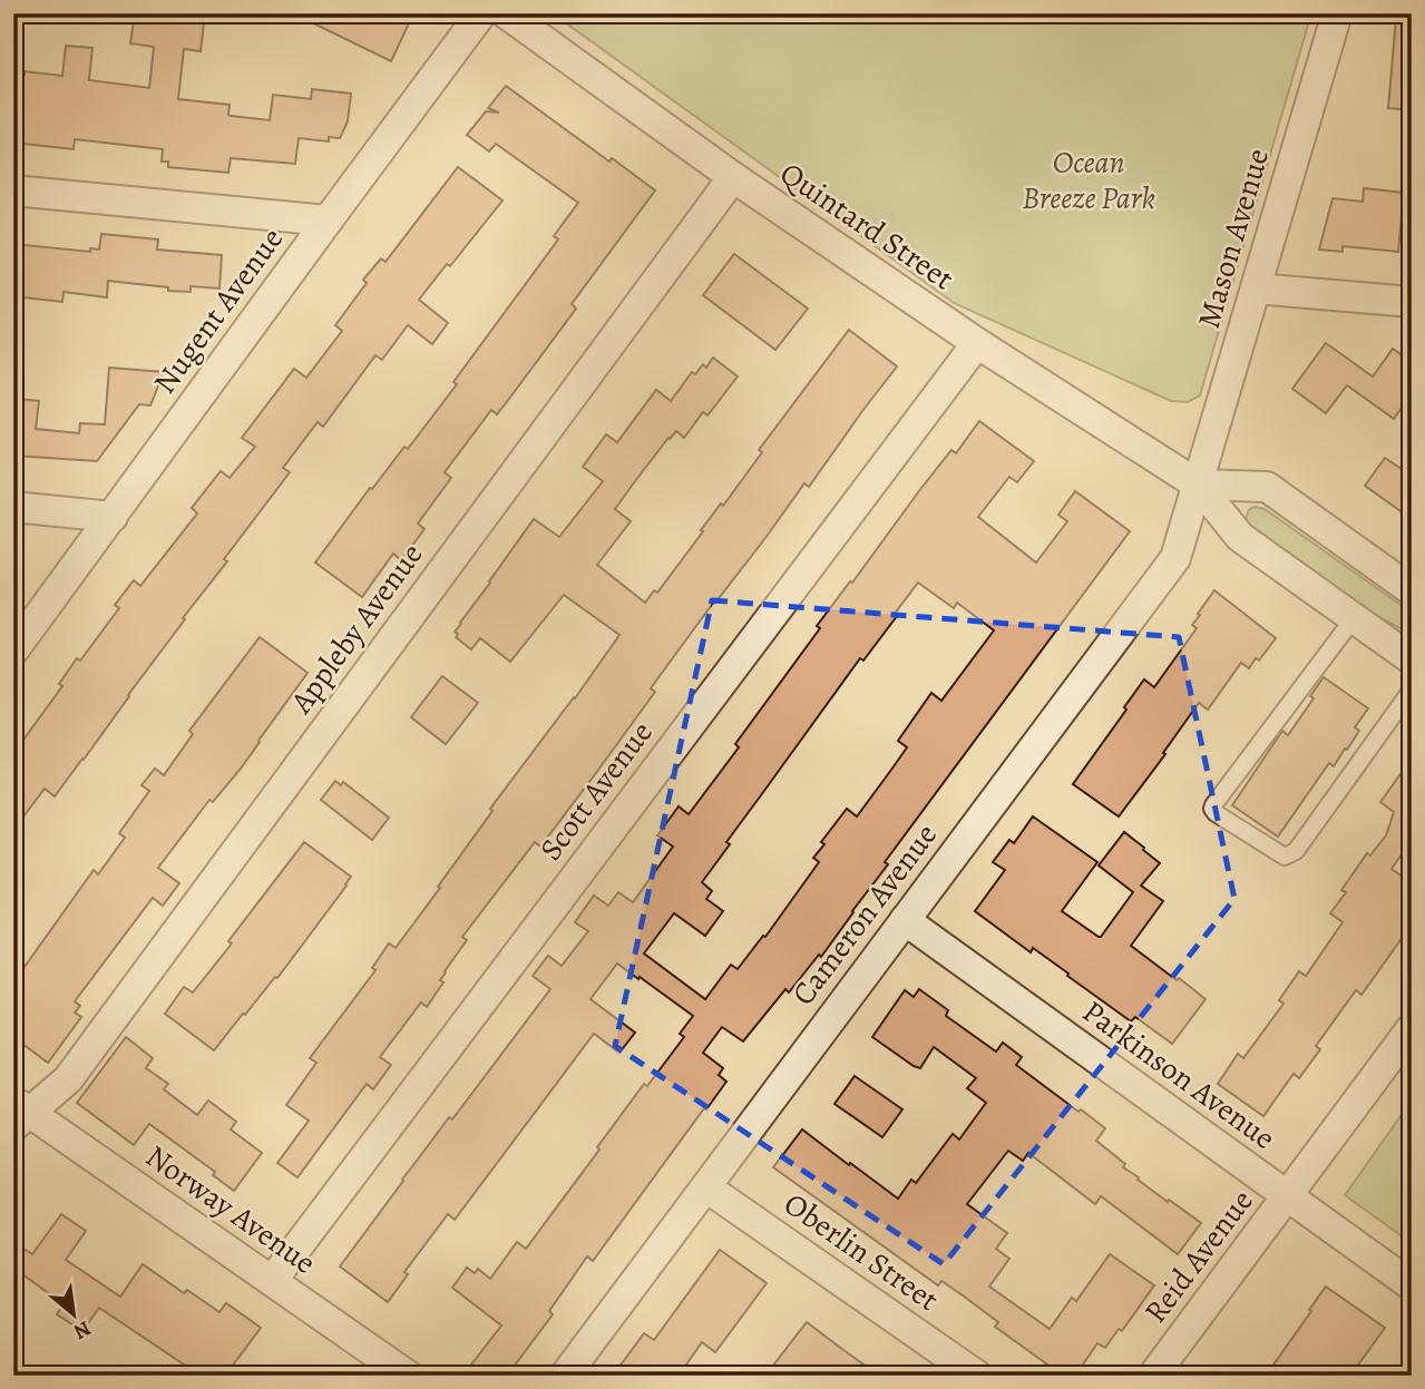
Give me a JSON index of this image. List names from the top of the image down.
{
  "streets": {
    "street": [
      "Quintard Street",
      "Mason Avenue",
      "Nugent Avenue",
      "Appleby Avenue",
      "Scott Avenue",
      "Cameron Avenue",
      "Parkinson Avenue",
      "Norway Avenue",
      "Oberlin Street",
      "Reid Avenue"
    ]
  },
  "crossings": [
    ["Quintard Street", "Mason Avenue"],
    ["Quintard Street", "Appleby Avenue"],
    ["Quintard Street", "Scott Avenue"],
    ["Quintard Street", "Cameron Avenue"],
    ["Mason Avenue", "Cameron Avenue"],
    ["Appleby Avenue", "Norway Avenue"],
    ["Scott Avenue", "Norway Avenue"],
    ["Cameron Avenue", "Parkinson Avenue"],
    ["Cameron Avenue", "Oberlin Street"],
    ["Parkinson Avenue", "Reid Avenue"]
  ],
  "parks": ["Ocean Breeze Park"],
  "north": "bottom right"
}
